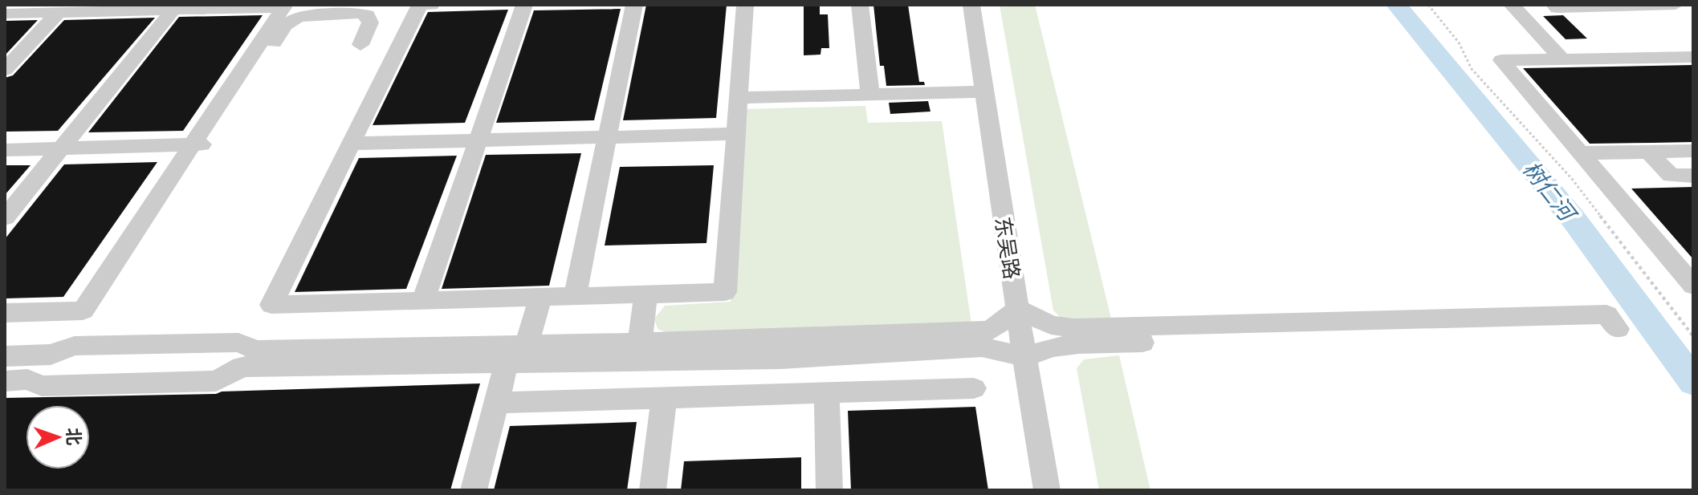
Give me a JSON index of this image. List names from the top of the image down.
{
  "streets": {
    "street": ["东吴路"]
  },
  "water": ["树仁河"],
  "north": "right"
}
